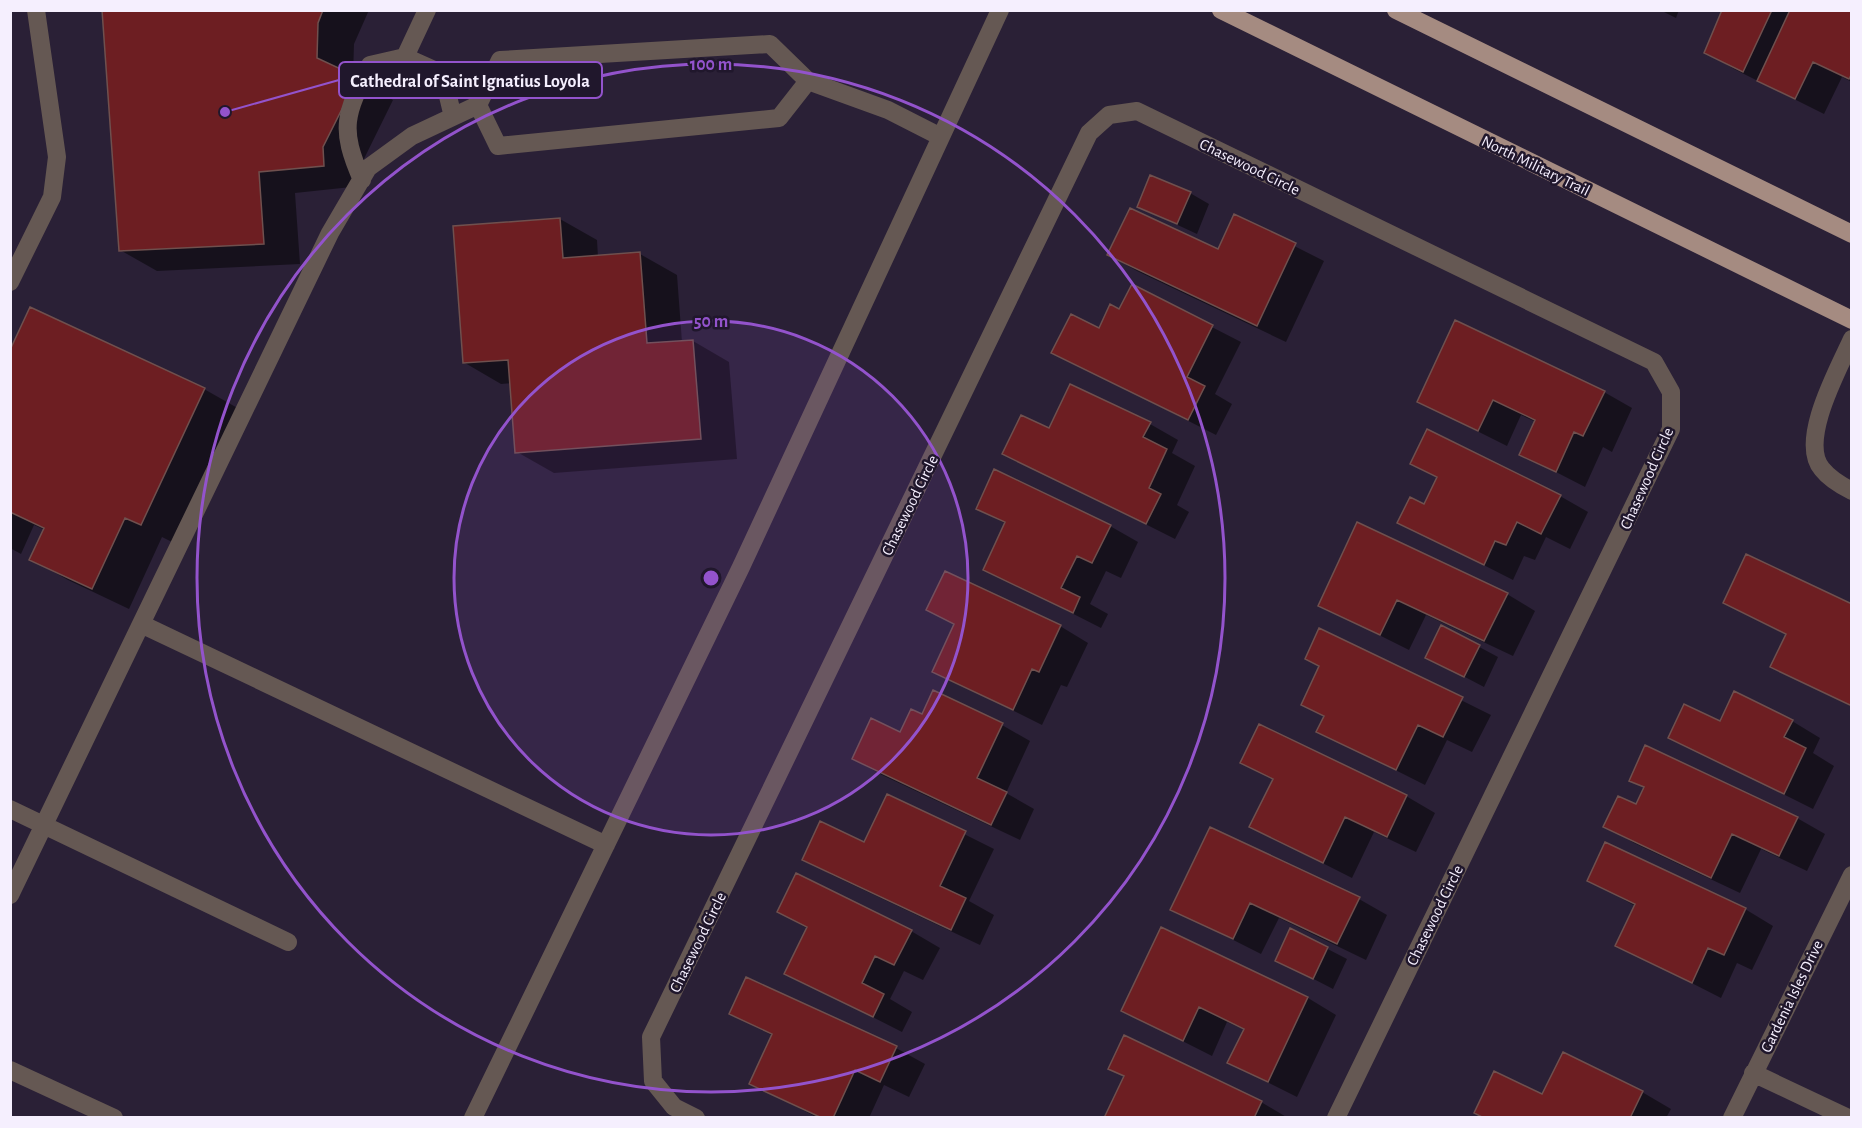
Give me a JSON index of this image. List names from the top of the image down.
{
  "streets": {
    "main road": ["North Military Trail"],
    "street": ["Chasewood Circle", "Gardenia Isles Drive"]
  },
  "places": ["Cathedral of Saint Ignatius Loyola"],
  "rings": ["100 m", "50 m"]
}
